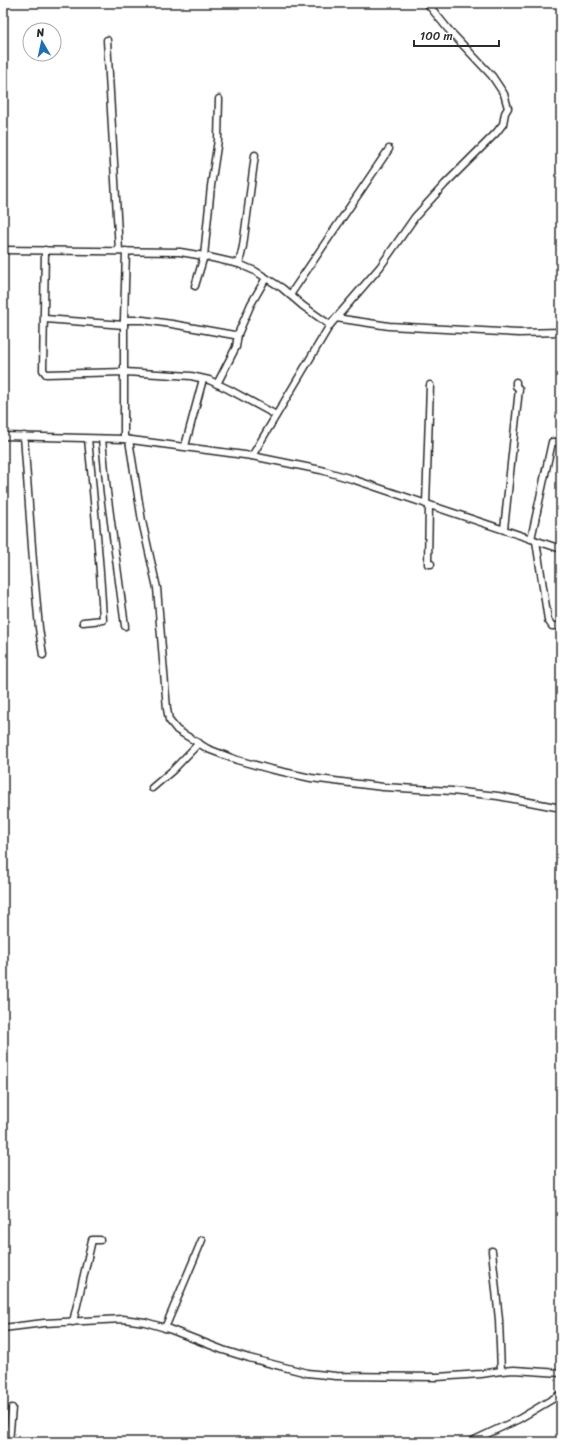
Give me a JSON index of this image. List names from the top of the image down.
{
  "scale_bar": "100 m",
  "north": "top"
}
